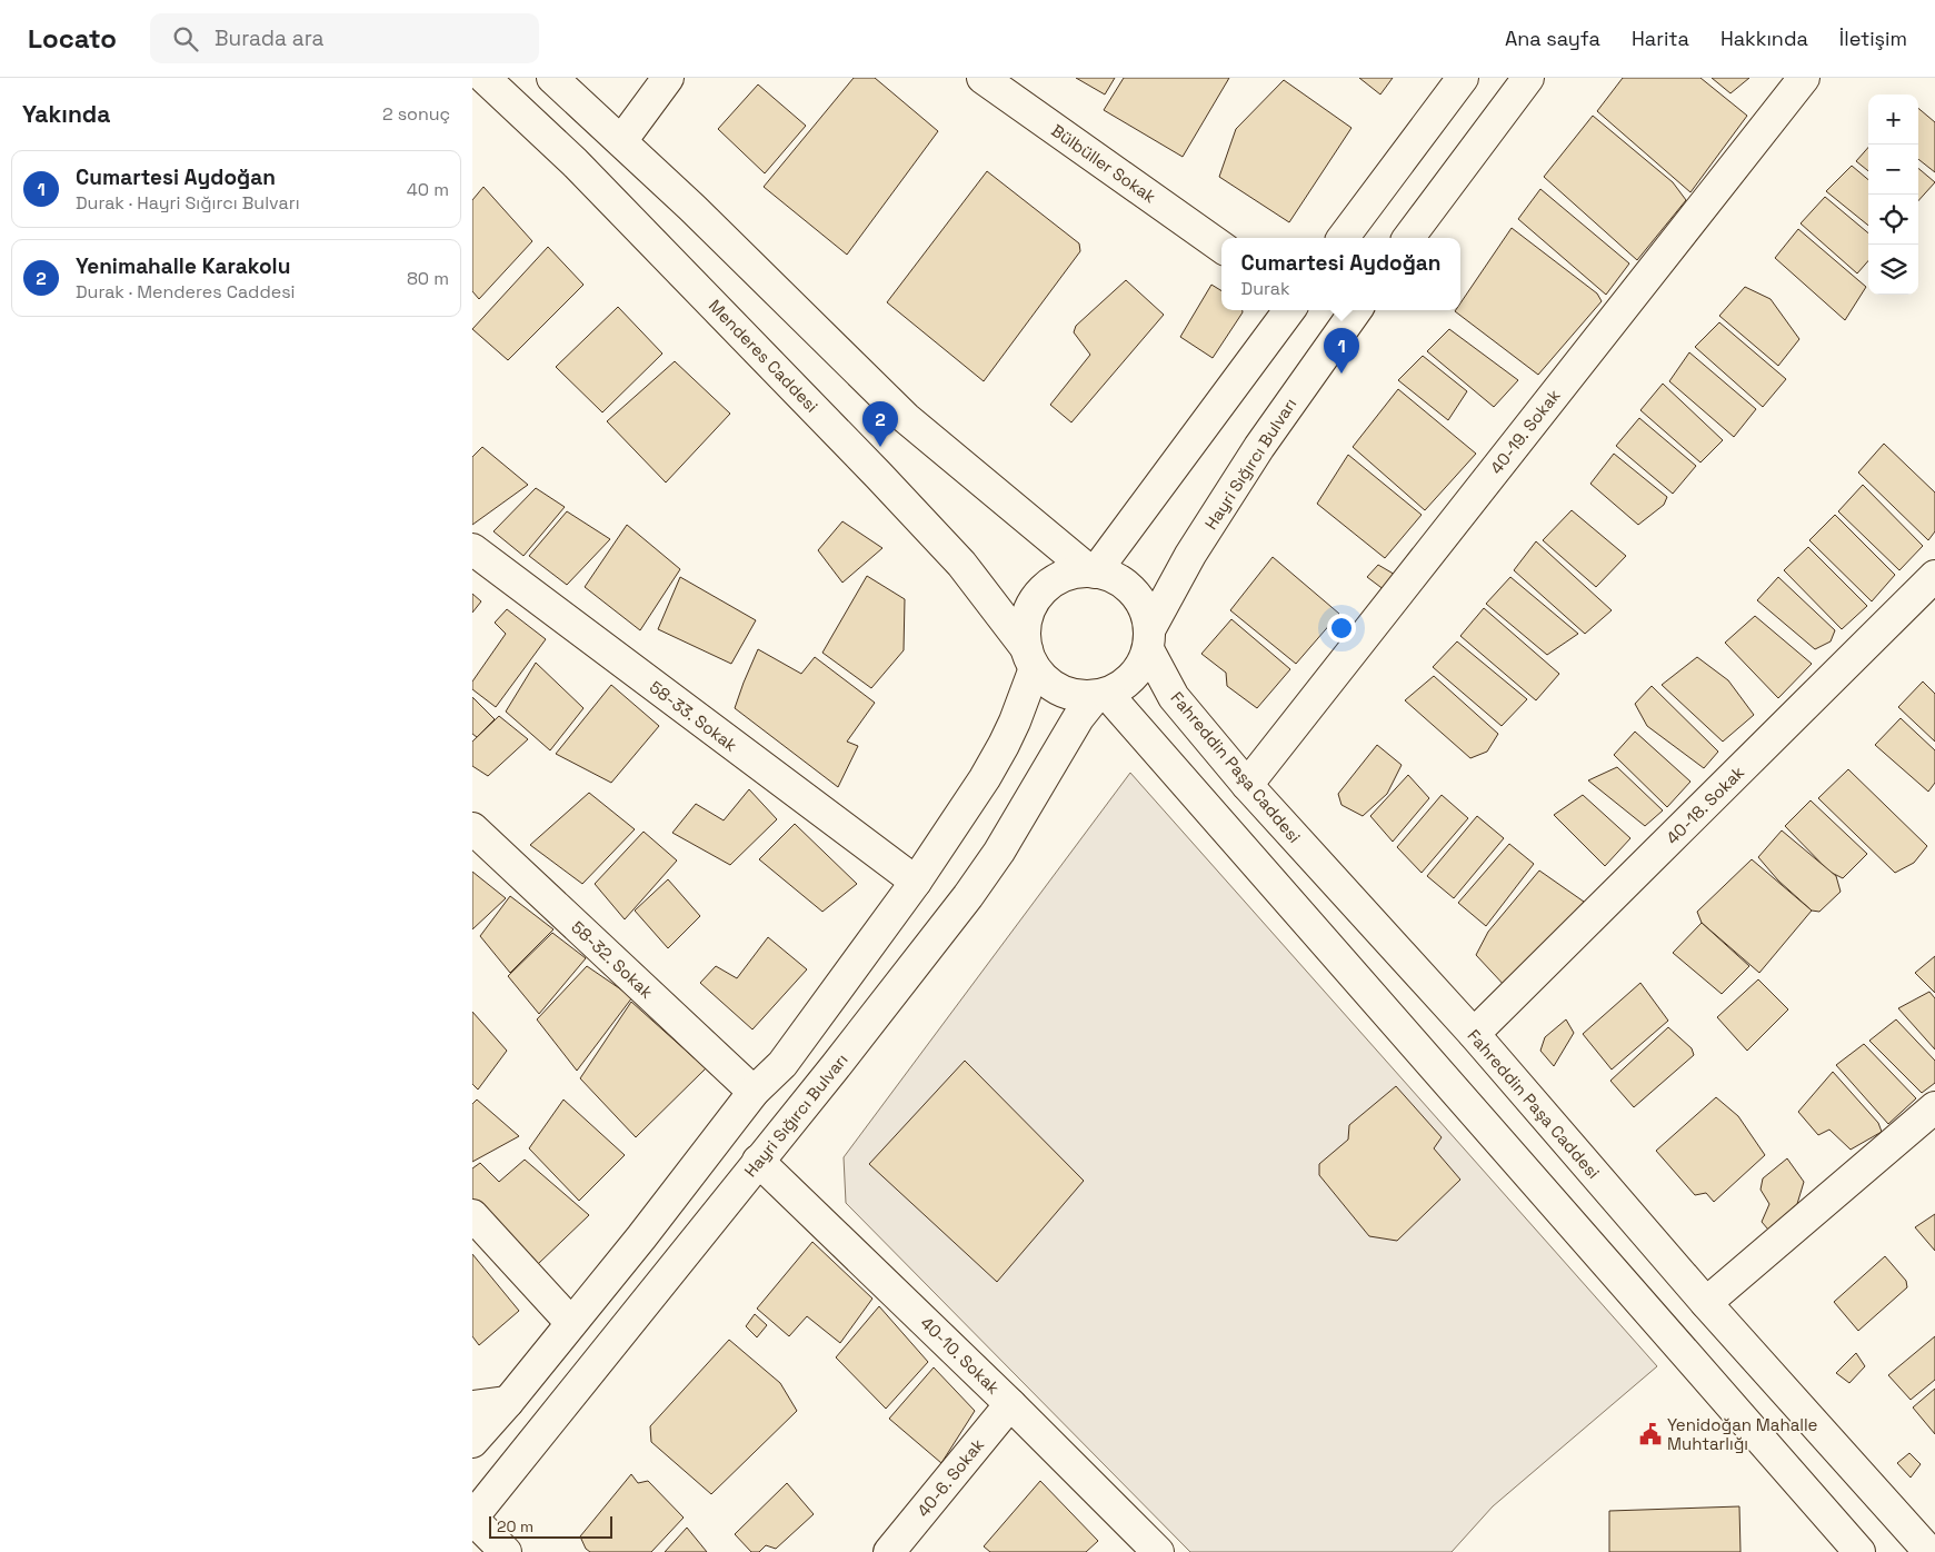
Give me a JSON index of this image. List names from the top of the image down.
{
  "streets": {
    "main road": [
      "Bülbüller Sokak",
      "Menderes Caddesi",
      "40-19. Sokak",
      "Hayri Sığırcı Bulvarı",
      "58-33. Sokak",
      "Fahreddin Paşa Caddesi",
      "40-18. Sokak",
      "58-32. Sokak",
      "40-10. Sokak",
      "40-6. Sokak"
    ]
  },
  "crossings": [
    ["Menderes Caddesi", "Hayri Sığırcı Bulvarı"],
    ["Menderes Caddesi", "Fahreddin Paşa Caddesi"],
    ["40-19. Sokak", "Fahreddin Paşa Caddesi"],
    ["Hayri Sığırcı Bulvarı", "Fahreddin Paşa Caddesi"],
    ["Hayri Sığırcı Bulvarı", "40-10. Sokak"],
    ["Fahreddin Paşa Caddesi", "40-18. Sokak"],
    ["40-10. Sokak", "40-6. Sokak"]
  ],
  "places": {
    "public building": ["Yenidoğan Mahalle Muhtarlığı"]
  },
  "scale_bar": "20 m",
  "page": {
    "header": "Locato",
    "search": "Burada ara",
    "nav": [
      "Ana sayfa",
      "Harita",
      "Hakkında",
      "İletişim"
    ],
    "heading": ["Yakında", "2 sonuç"],
    "map_buttons": ["+", "−"],
    "list": [
      {
        "mark": "1",
        "name": "Cumartesi Aydoğan",
        "note": "Durak · Hayri Sığırcı Bulvarı",
        "value": "40 m"
      },
      {
        "mark": "2",
        "name": "Yenimahalle Karakolu",
        "note": "Durak · Menderes Caddesi",
        "value": "80 m"
      }
    ],
    "popup": ["Cumartesi Aydoğan", "Durak"],
    "pins": ["1", "2"],
    "scale": "20 m"
  }
}
